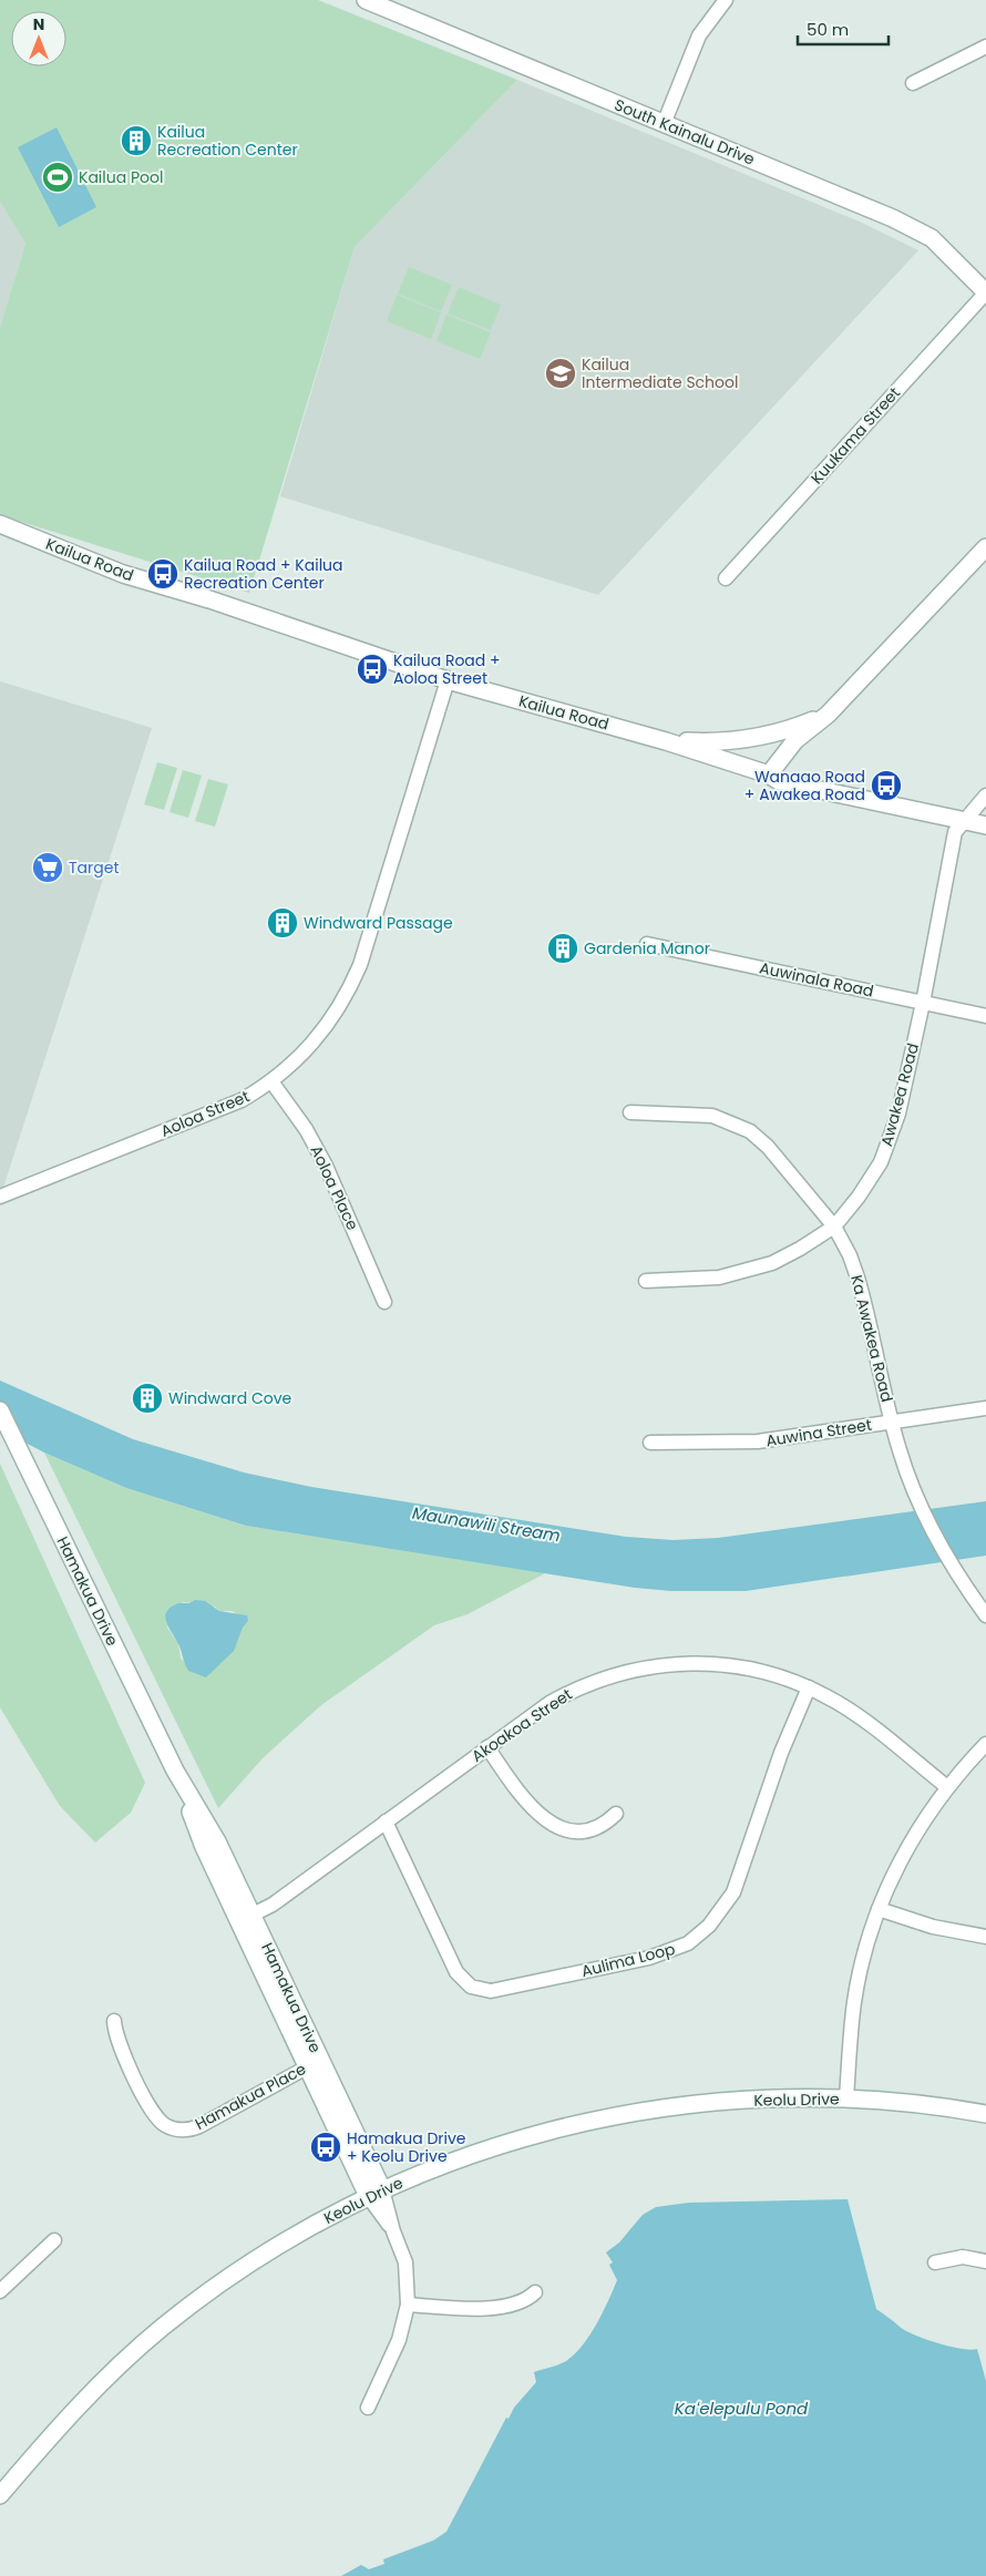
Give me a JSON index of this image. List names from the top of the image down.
{
  "streets": {
    "street": [
      "South Kainalu Drive",
      "Kuukama Street",
      "Kailua Road",
      "Auwinala Road",
      "Awakea Road",
      "Aoloa Street",
      "Aoloa Place",
      "Ka Awakea Road",
      "Auwina Street",
      "Hamakua Drive",
      "Akoakoa Street",
      "Aulima Loop",
      "Hamakua Place",
      "Keolu Drive"
    ]
  },
  "crossings": [
    ["South Kainalu Drive", "Kuukama Street"],
    ["Kailua Road", "Awakea Road"],
    ["Kailua Road", "Aoloa Street"],
    ["Auwinala Road", "Awakea Road"],
    ["Awakea Road", "Ka Awakea Road"],
    ["Aoloa Street", "Aoloa Place"],
    ["Ka Awakea Road", "Auwina Street"],
    ["Hamakua Drive", "Akoakoa Street"],
    ["Hamakua Drive", "Hamakua Place"],
    ["Hamakua Drive", "Keolu Drive"],
    ["Akoakoa Street", "Aulima Loop"]
  ],
  "water": ["Maunawili Stream", "Kaʻelepulu Pond"],
  "places": {
    "building": [
      "Kailua Recreation Center",
      "Windward Passage",
      "Gardenia Manor",
      "Windward Cove"
    ],
    "sports": ["Kailua Pool"],
    "school or university": ["Kailua Intermediate School"],
    "bus stop": [
      "Kailua Road + Kailua Recreation Center",
      "Kailua Road + Aoloa Street",
      "Wanaao Road + Awakea Road",
      "Hamakua Drive + Keolu Drive"
    ],
    "supermarket": ["Target"]
  },
  "scale_bar": "50 m",
  "north": "top"
}
